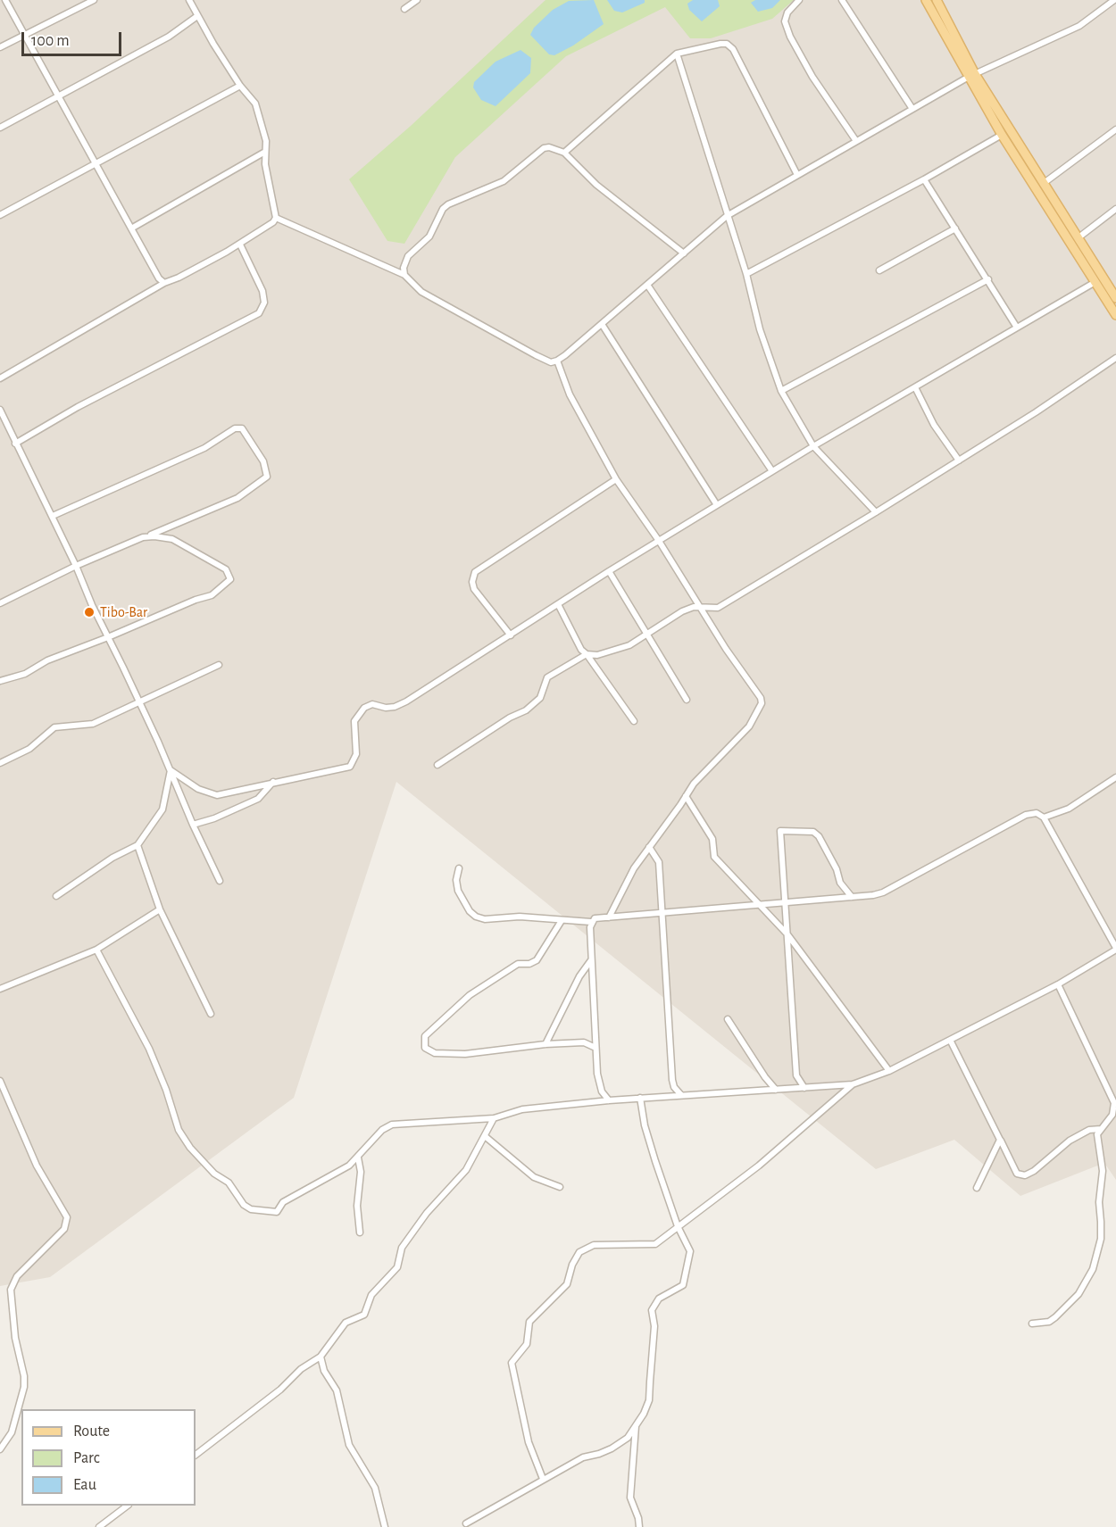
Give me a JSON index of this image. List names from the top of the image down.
{
  "places": ["Tibo-Bar"],
  "legend": ["Route", "Parc", "Eau"],
  "scale_bar": "100 m"
}
